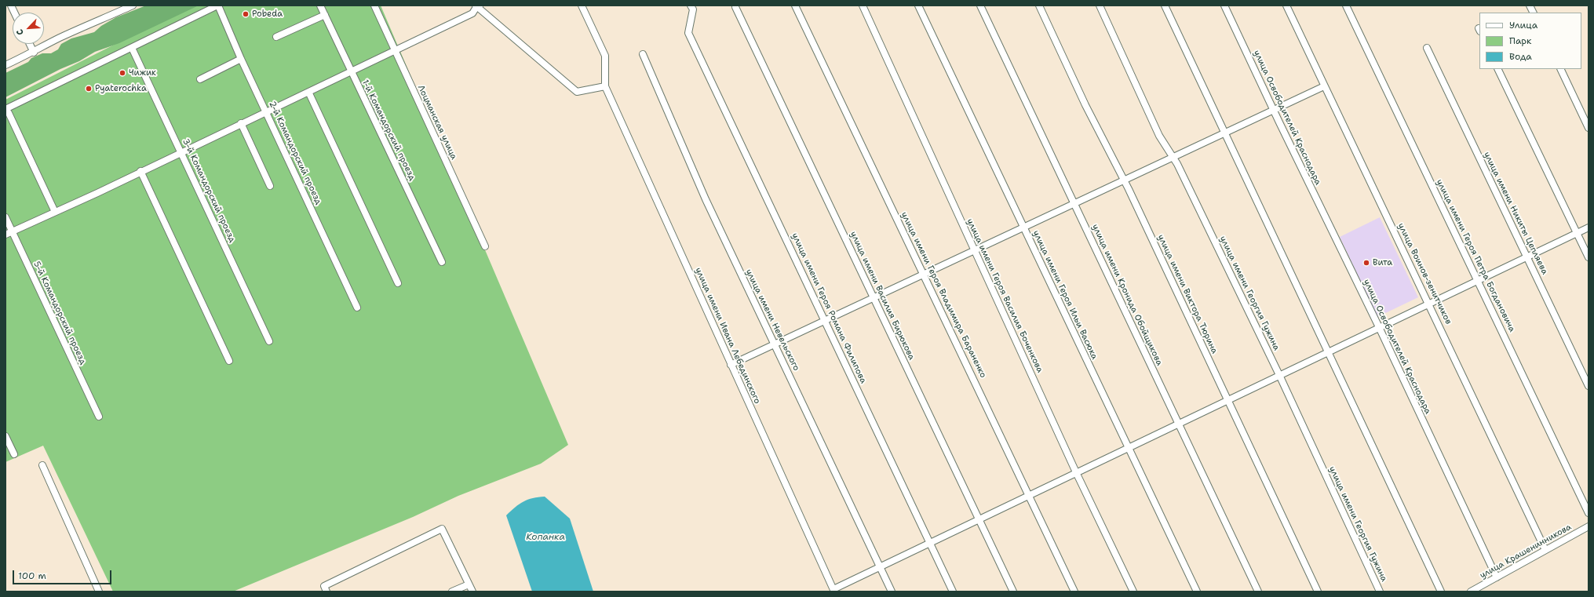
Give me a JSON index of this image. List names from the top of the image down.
{
  "streets": {
    "street": [
      "улица Освободителей Краснодара",
      "Лоцманская улица",
      "1-й Командорский проезд",
      "2-й Командорский проезд",
      "3-й Командорский проезд",
      "улица имени Никиты Цепляева",
      "улица имени Героя Петра Богдановича",
      "улица Воинов-зенитчиков",
      "улица имени Георгия Гужина",
      "улица имени Виктора Тюрина",
      "улица имени Героя Владимира Бараненко",
      "улица имени Героя Ильи Васюка",
      "улица имени Кронида Обойщикова",
      "улица имени Василия Бирюкова",
      "улица имени Героя Василия Боченкова",
      "улица имени Героя Романа Филипова",
      "5-й Командорский проезд",
      "улица имени Невельского",
      "улица имени Ивана Лебединского",
      "улица Крашенинникова"
    ]
  },
  "crossings": [
    ["улица Освободителей Краснодара", "улица Крашенинникова"],
    ["улица Воинов-зенитчиков", "улица Крашенинникова"]
  ],
  "water": ["Копанка"],
  "places": [
    "Pobeda",
    "Чижик",
    "Pyaterochka",
    "Вита"
  ],
  "legend": ["Улица", "Парк", "Вода"],
  "scale_bar": "100 m",
  "north": "bottom left"
}
